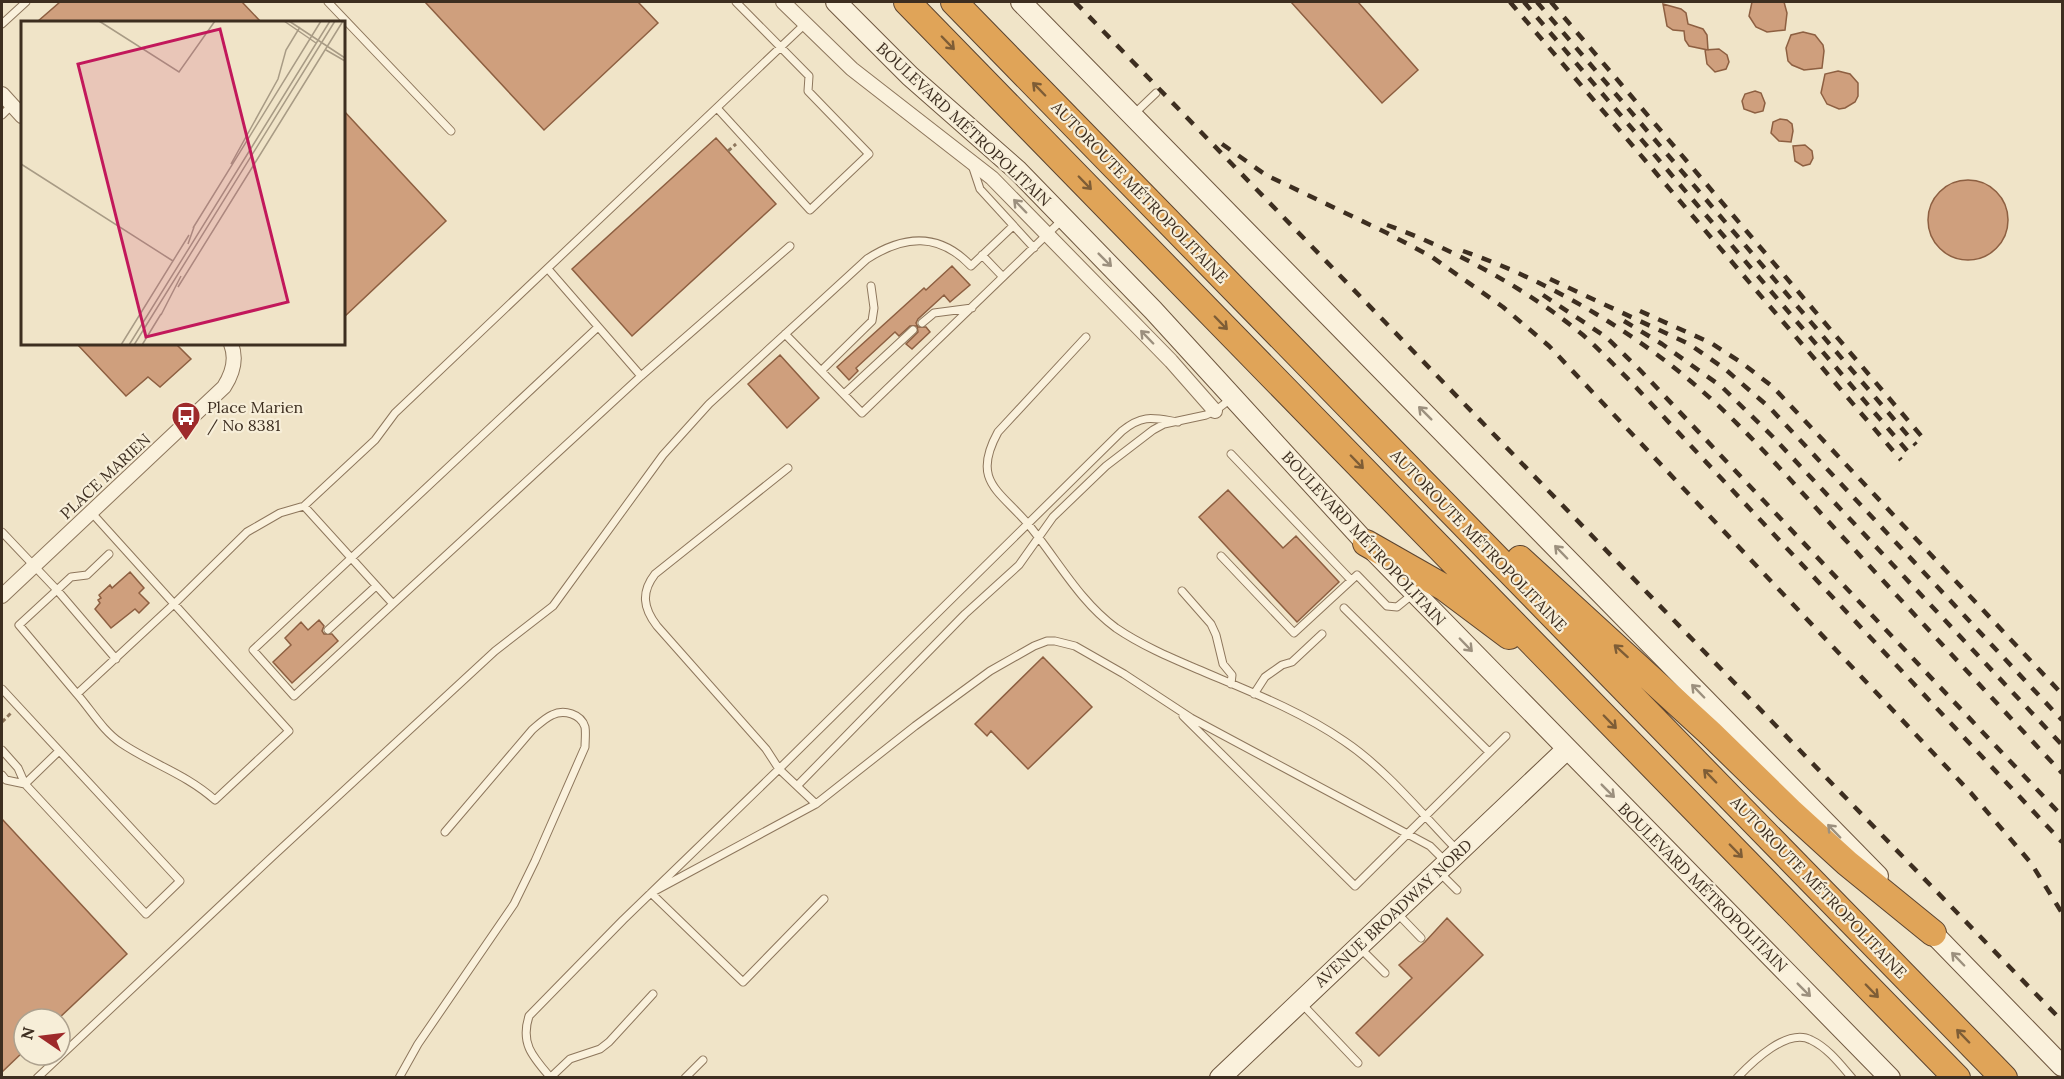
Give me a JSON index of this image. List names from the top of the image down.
{
  "streets": {
    "highway": ["AUTOROUTE MÉTROPOLITAINE"],
    "main road": ["BOULEVARD MÉTROPOLITAIN", "AVENUE BROADWAY NORD"],
    "street": ["PLACE MARIEN"]
  },
  "crossings": [
    ["BOULEVARD MÉTROPOLITAIN", "AVENUE BROADWAY NORD"]
  ],
  "places": {
    "bus stop": ["Place Marien / No 8381"]
  },
  "north": "left"
}
